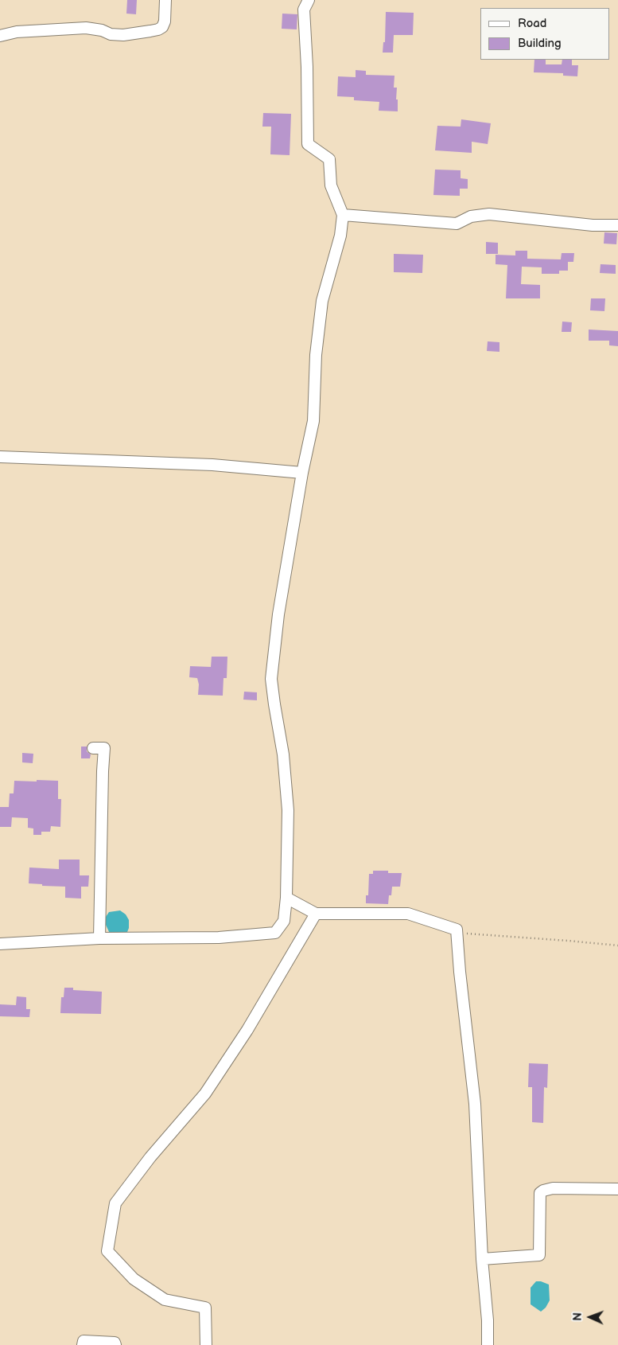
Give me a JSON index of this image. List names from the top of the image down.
{
  "legend": ["Road", "Building"],
  "north": "left"
}
